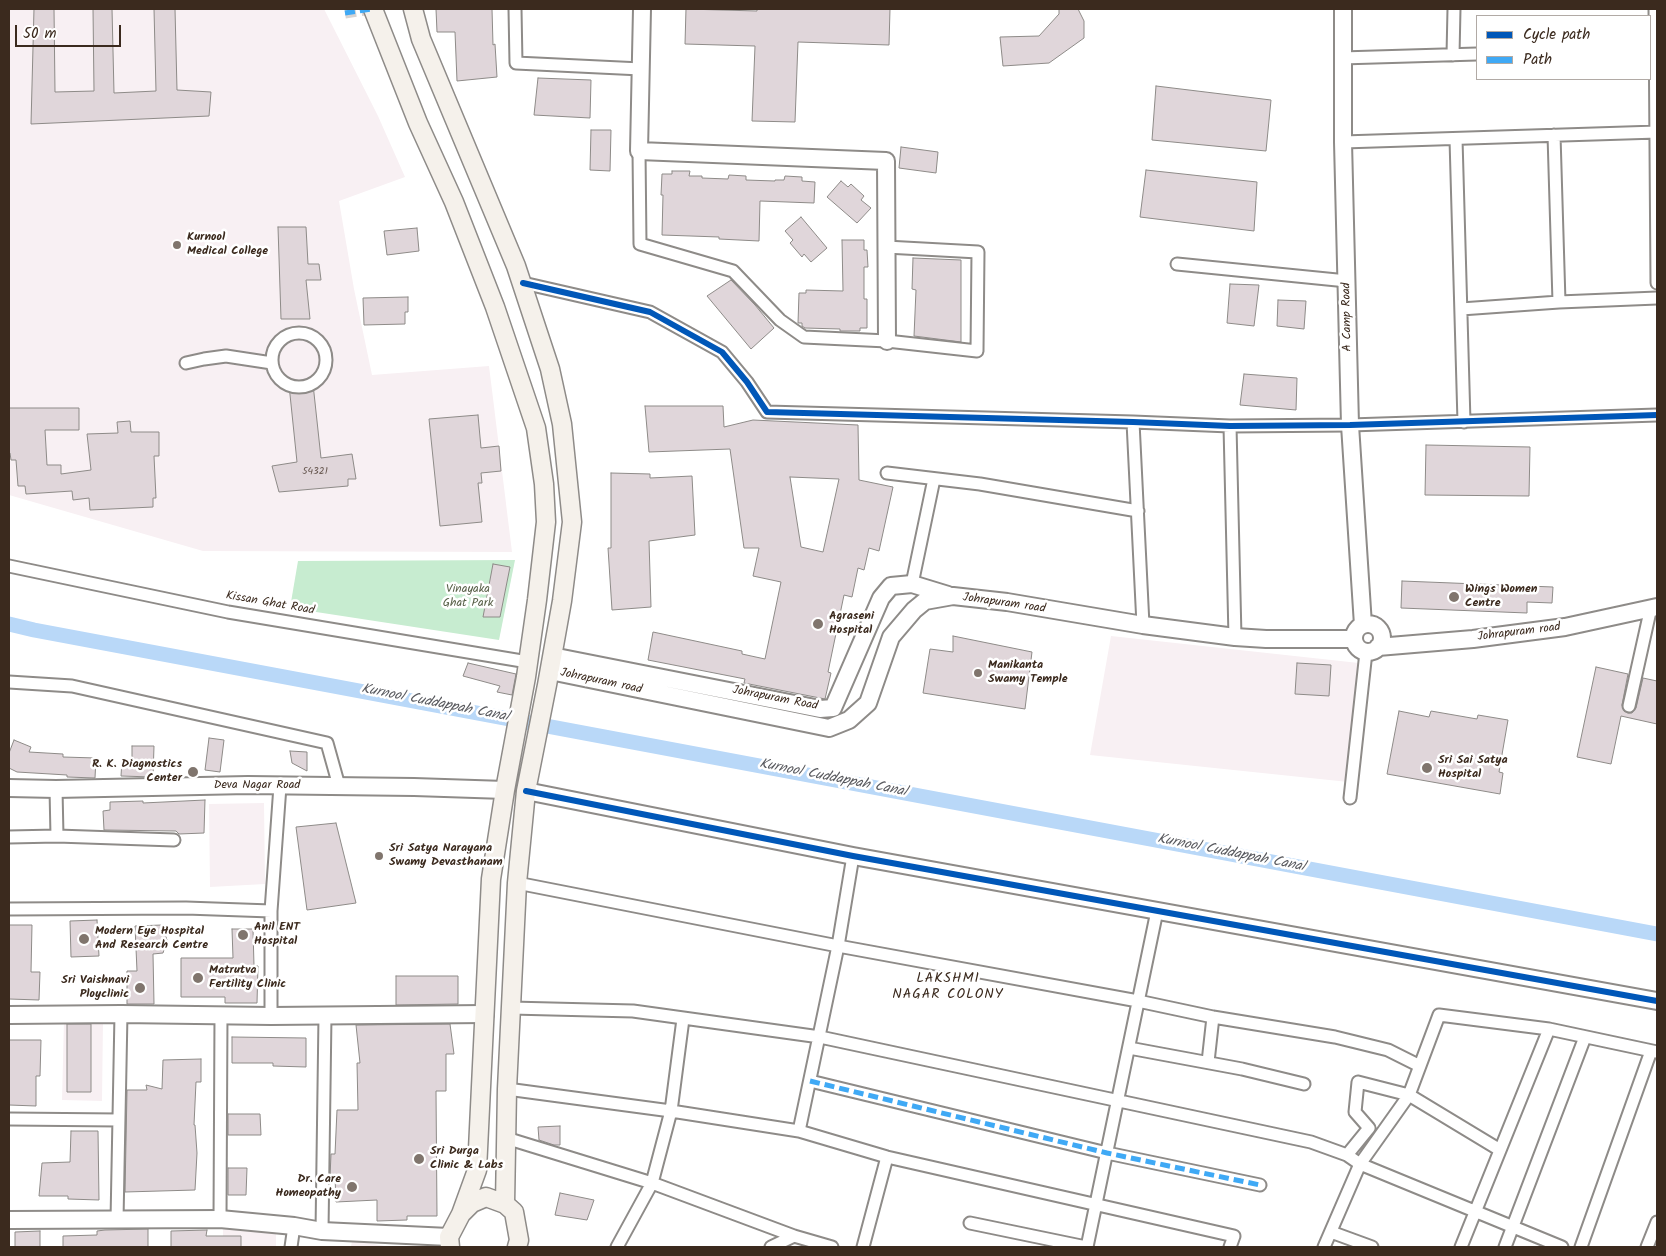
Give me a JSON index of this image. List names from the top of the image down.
{
  "streets": {
    "street": [
      "A Camp Road",
      "Kissan Ghat Road",
      "Johrapuram road",
      "Johrapuram Road",
      "Deva Nagar Road"
    ]
  },
  "crossings": [
    ["A Camp Road", "Johrapuram road"],
    ["Johrapuram road", "Johrapuram Road"]
  ],
  "districts": ["LAKSHMI NAGAR COLONY"],
  "water": ["Kurnool Cuddappah Canal"],
  "parks": ["Vinayaka Ghat Park"],
  "places": [
    "Kurnool Medical College",
    "Wings Women Centre",
    "Agraseni Hospital",
    "Manikanta Swamy Temple",
    "Sri Sai Satya Hospital",
    "R. K. Diagnostics Center",
    "Sri Satya Narayana Swamy Devasthanam",
    "Anil ENT Hospital",
    "Modern Eye Hospital And Research Centre",
    "Matrutva Fertility Clinic",
    "Sri Vaishnavi Ployclinic",
    "Sri Durga Clinic & Labs",
    "Dr. Care Homeopathy"
  ],
  "house_numbers": ["54321"],
  "legend": ["Cycle path", "Path"],
  "scale_bar": "50 m"
}
